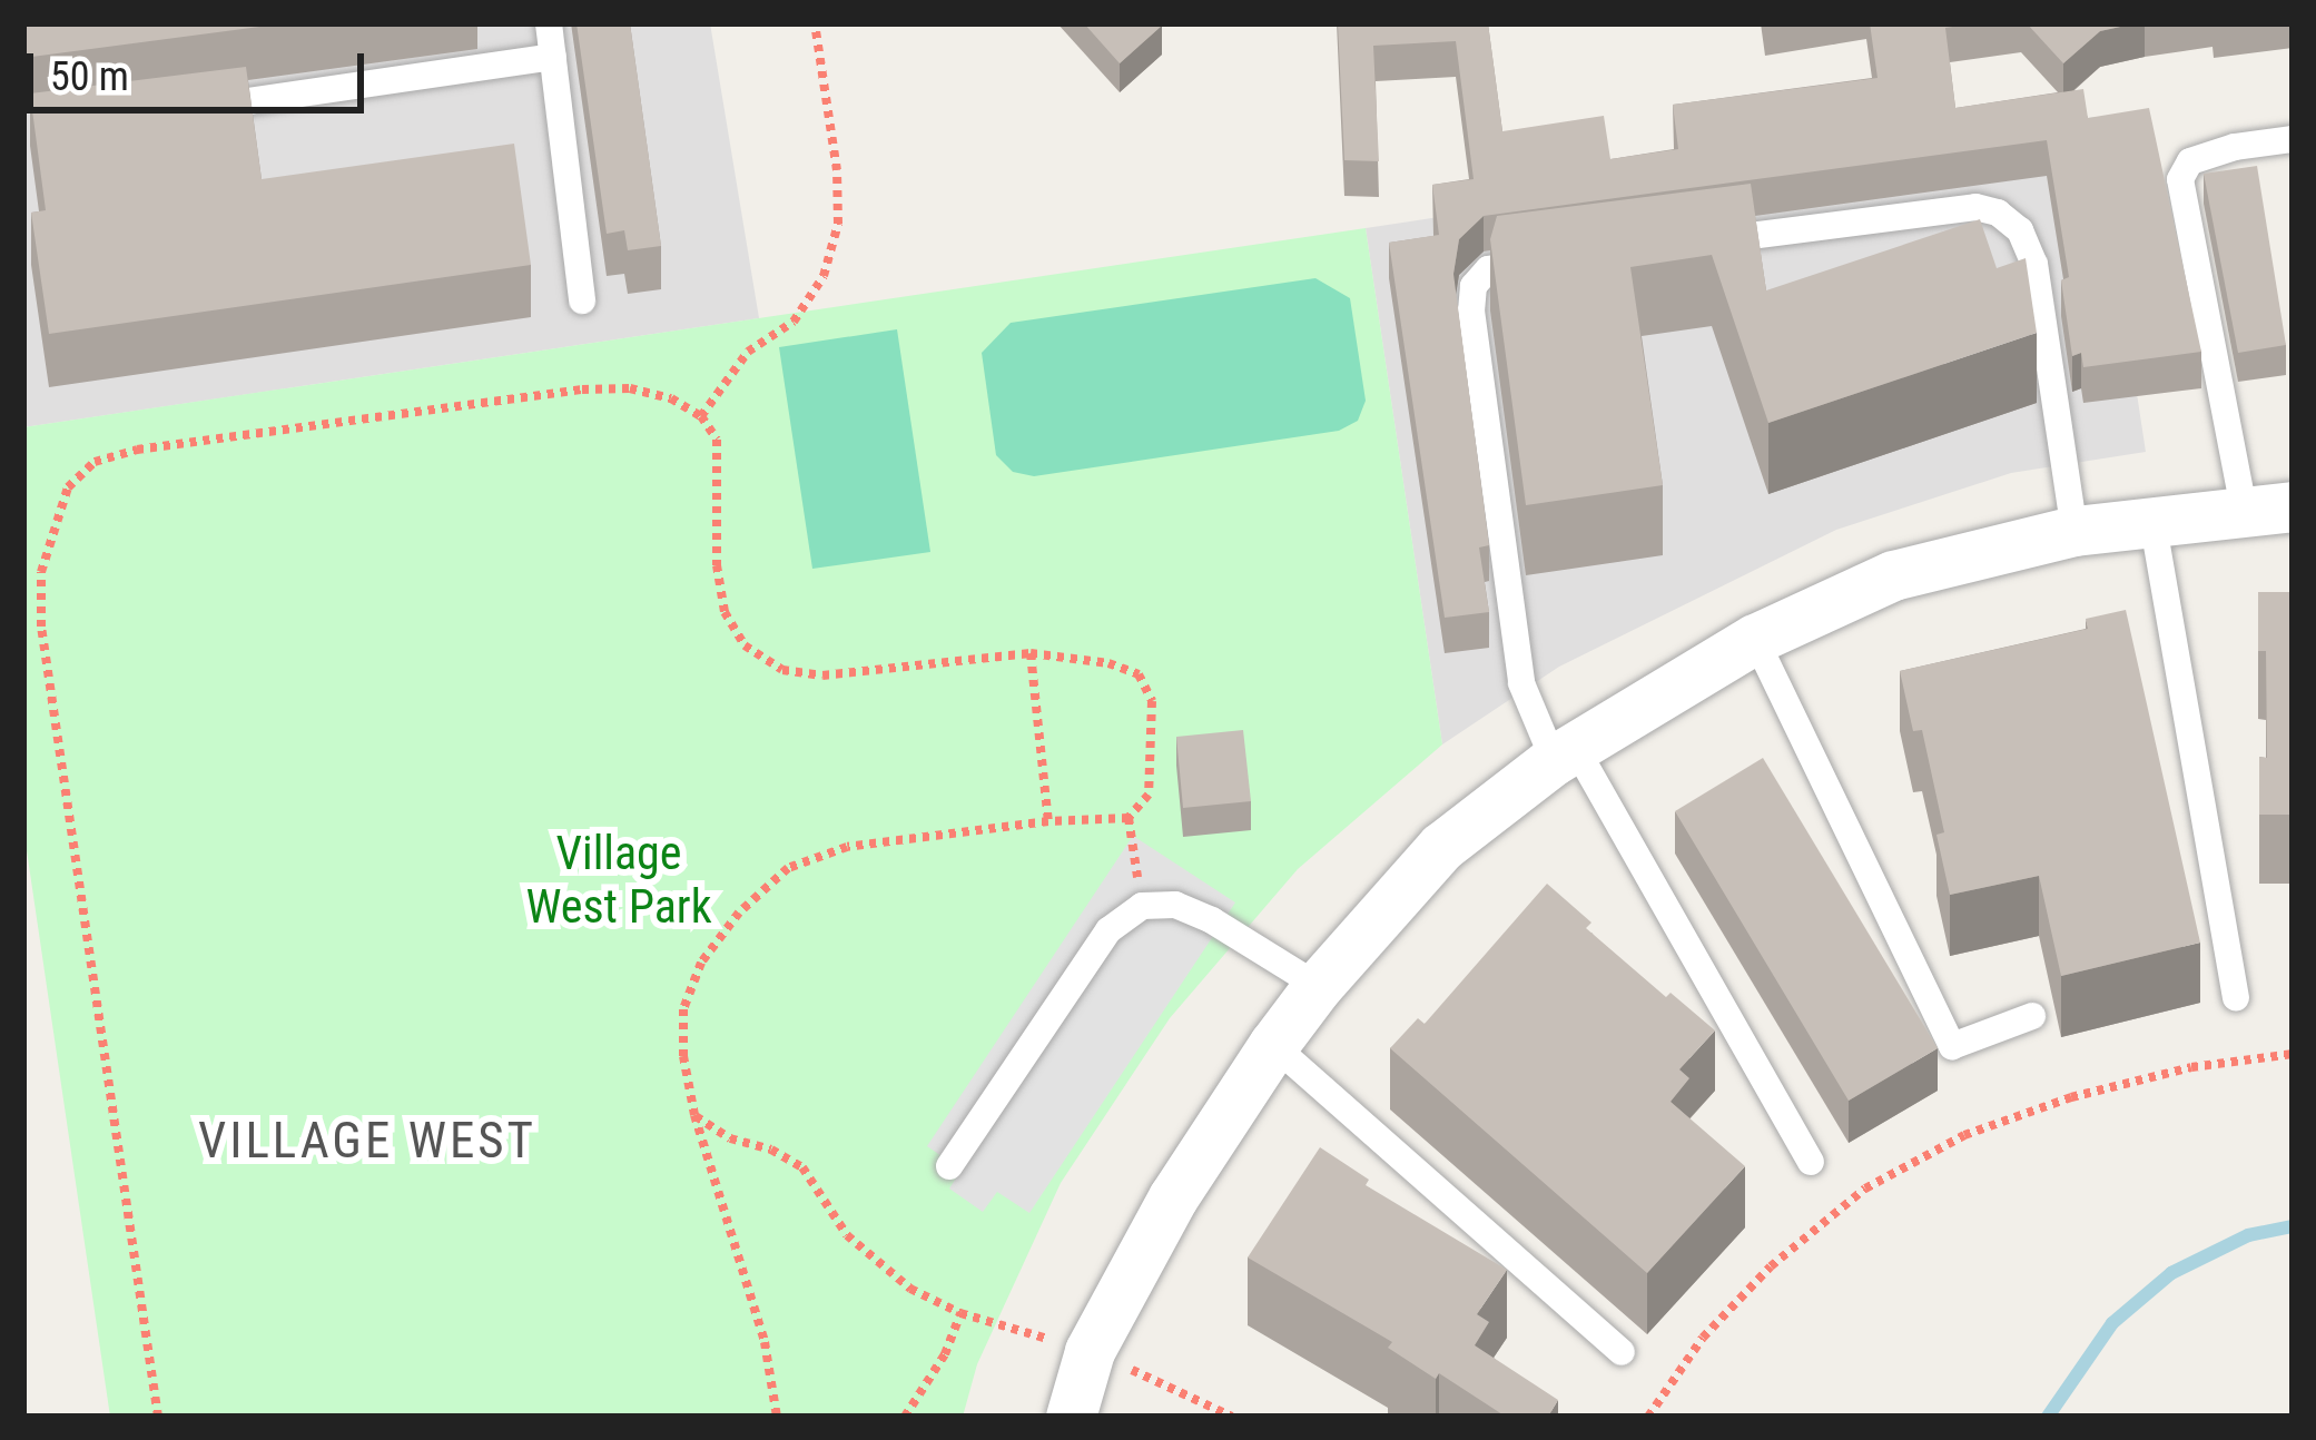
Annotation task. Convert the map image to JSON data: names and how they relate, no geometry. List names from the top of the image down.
{
  "districts": ["VILLAGE WEST"],
  "parks": ["Village West Park"],
  "scale_bar": "50 m"
}
